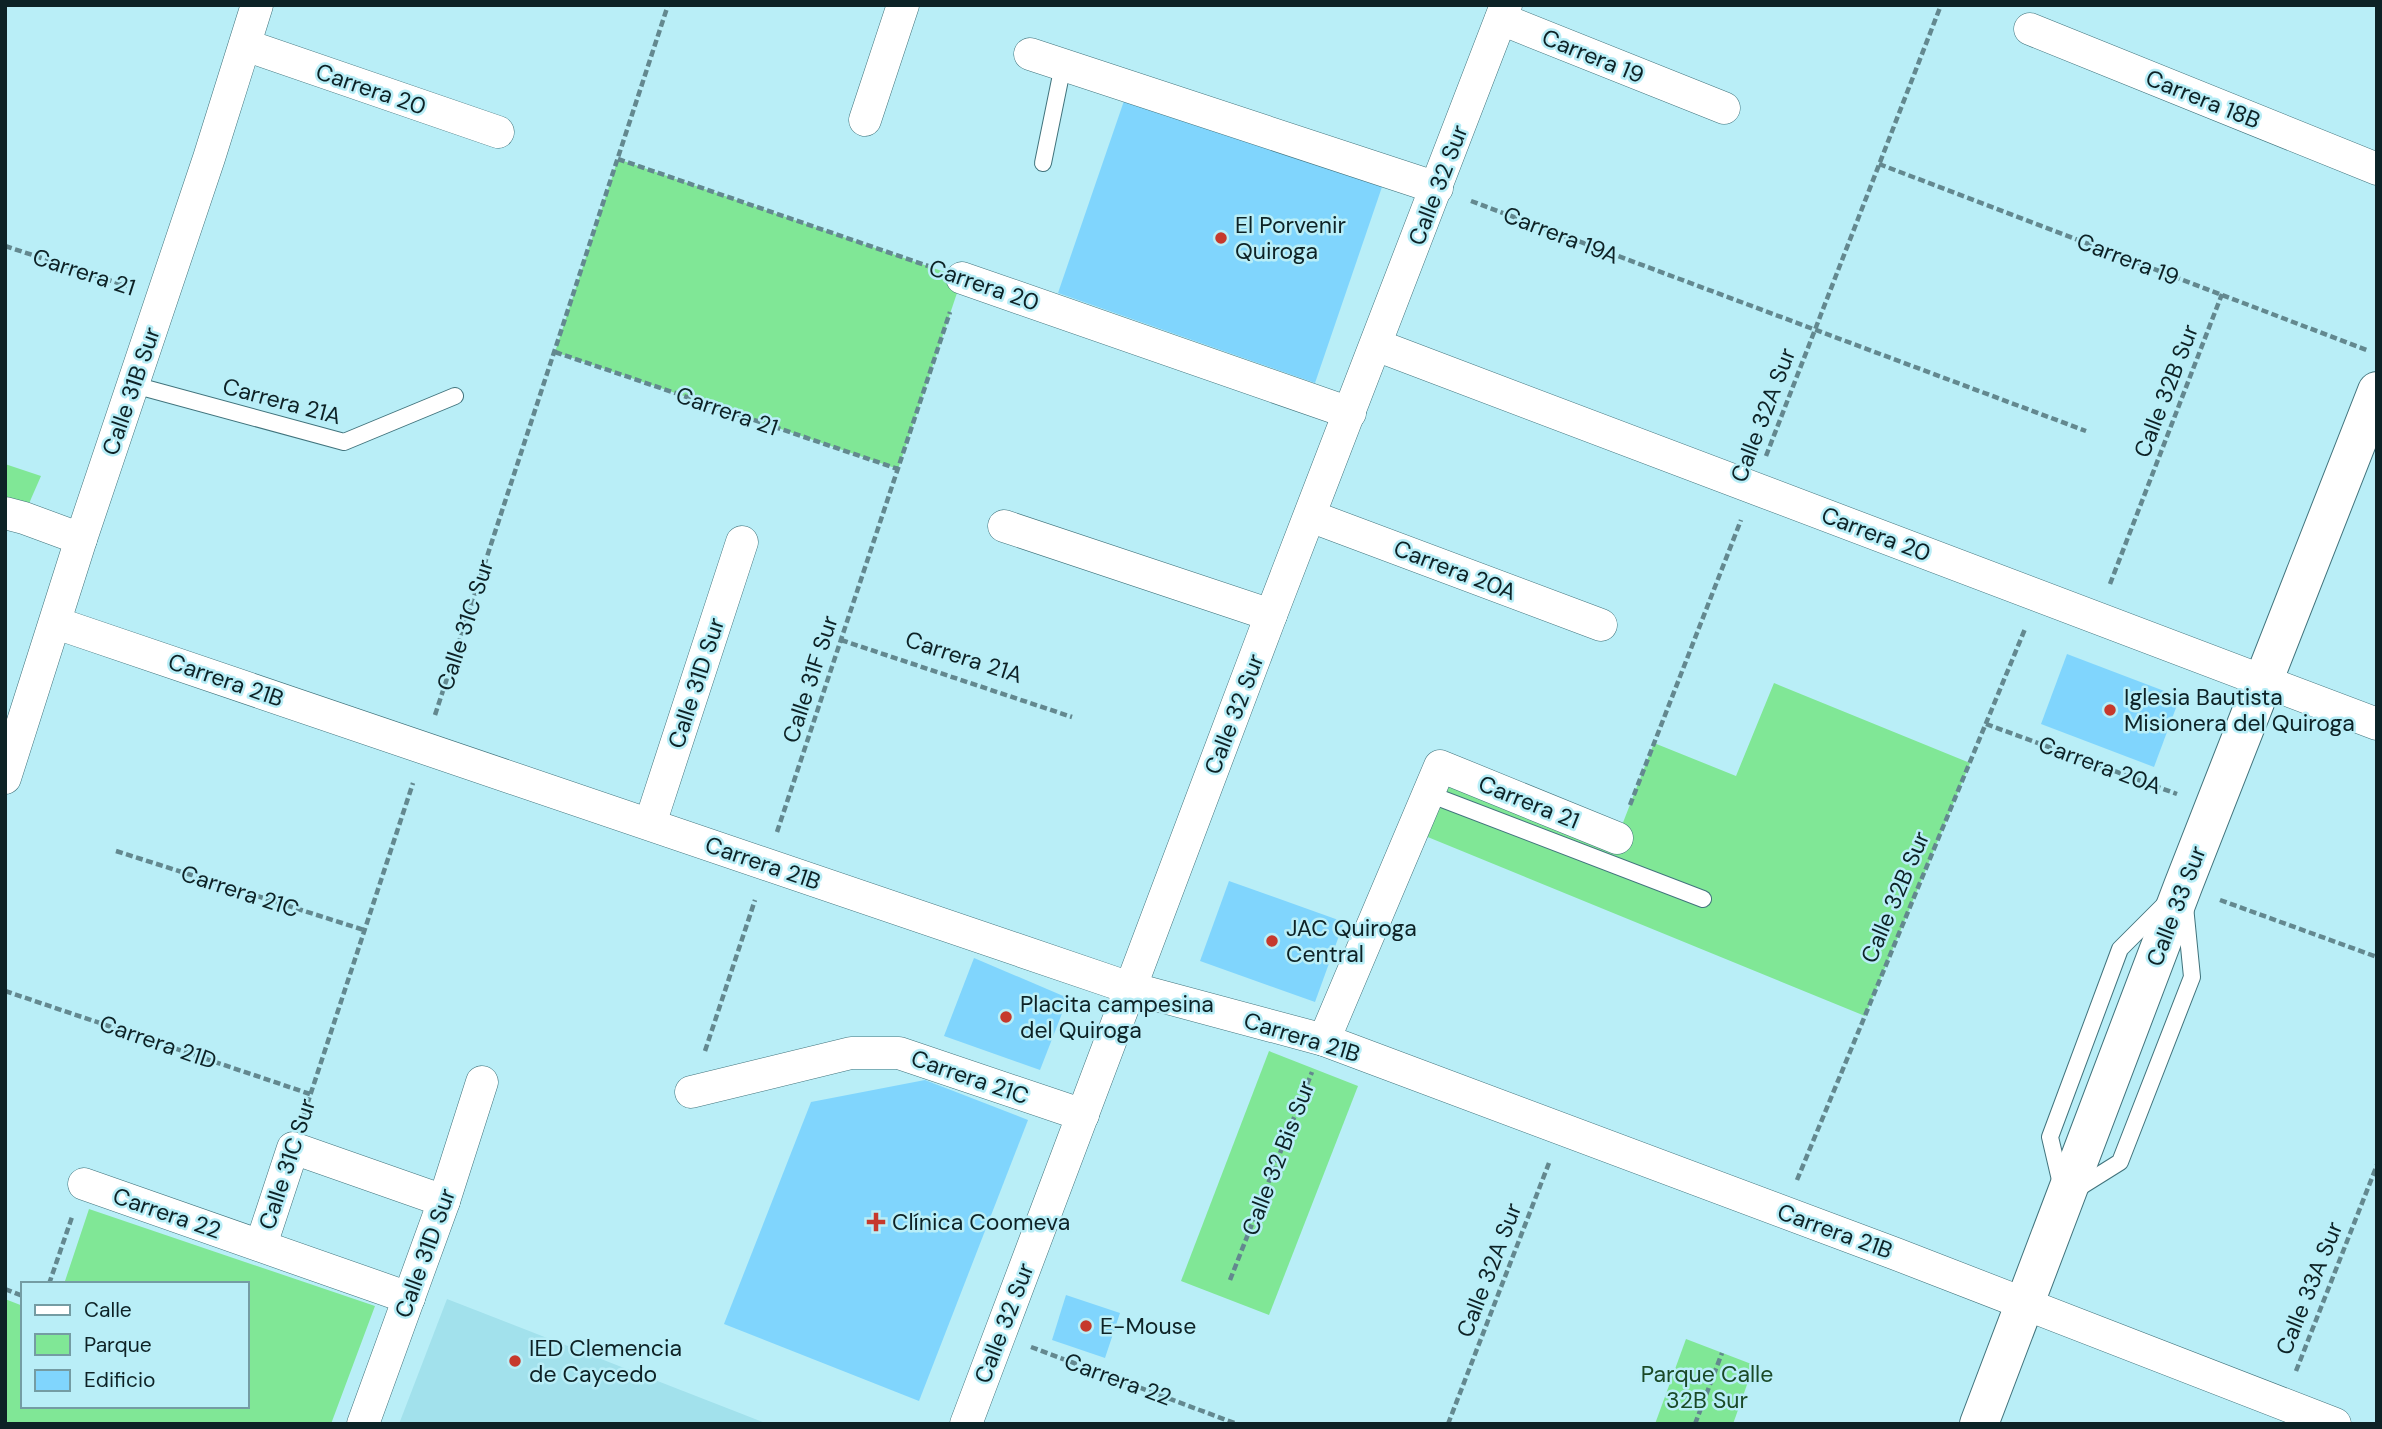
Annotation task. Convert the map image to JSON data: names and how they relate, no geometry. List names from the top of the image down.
{
  "streets": {
    "street": [
      "Carrera 19",
      "Carrera 20",
      "Carrera 18B",
      "Calle 32 Sur",
      "Carrera 21",
      "Calle 31B Sur",
      "Carrera 20A",
      "Calle 31C Sur",
      "Carrera 21B",
      "Calle 31D Sur",
      "Carrera 21C",
      "Calle 33 Sur",
      "Carrera 22"
    ],
    "lane": ["Carrera 21A"],
    "path": [
      "Carrera 19A",
      "Calle 32B Sur",
      "Calle 32A Sur",
      "Calle 31F Sur",
      "Carrera 21D",
      "Calle 32 Bis Sur",
      "Calle 33A Sur"
    ]
  },
  "crossings": [
    ["Carrera 19", "Calle 32 Sur"],
    ["Carrera 19", "Calle 32B Sur"],
    ["Carrera 19", "Calle 32A Sur"],
    ["Carrera 20", "Calle 32 Sur"],
    ["Carrera 20", "Calle 31B Sur"],
    ["Carrera 20", "Calle 32B Sur"],
    ["Carrera 20", "Calle 32A Sur"],
    ["Carrera 20", "Calle 31C Sur"],
    ["Carrera 20", "Calle 31F Sur"],
    ["Carrera 20", "Calle 33 Sur"],
    ["Calle 32 Sur", "Carrera 19A"],
    ["Calle 32 Sur", "Carrera 20A"],
    ["Calle 32 Sur", "Carrera 21B"],
    ["Calle 32 Sur", "Carrera 21C"],
    ["Calle 32 Sur", "Carrera 22"],
    ["Carrera 19A", "Calle 32A Sur"],
    ["Carrera 21", "Calle 31B Sur"],
    ["Carrera 21", "Calle 32A Sur"],
    ["Carrera 21", "Calle 31C Sur"],
    ["Carrera 21", "Calle 31F Sur"],
    ["Calle 31B Sur", "Carrera 21A"],
    ["Calle 31B Sur", "Carrera 21B"],
    ["Calle 32B Sur", "Carrera 20A"],
    ["Calle 32B Sur", "Carrera 21B"],
    ["Carrera 21A", "Calle 31F Sur"],
    ["Calle 32A Sur", "Carrera 21B"],
    ["Carrera 20A", "Calle 33 Sur"],
    ["Calle 31C Sur", "Carrera 21B"],
    ["Calle 31C Sur", "Carrera 21C"],
    ["Calle 31C Sur", "Carrera 21D"],
    ["Calle 31C Sur", "Carrera 22"],
    ["Calle 31F Sur", "Carrera 21B"],
    ["Calle 31F Sur", "Carrera 21C"],
    ["Carrera 21B", "Calle 31D Sur"],
    ["Carrera 21B", "Calle 33 Sur"],
    ["Carrera 21B", "Calle 32 Bis Sur"],
    ["Carrera 21B", "Calle 33A Sur"],
    ["Calle 31D Sur", "Carrera 22"]
  ],
  "parks": ["Parque Calle 32B Sur"],
  "places": {
    "other": [
      "El Porvenir Quiroga",
      "Iglesia Bautista Misionera del Quiroga",
      "JAC Quiroga Central",
      "Placita campesina del Quiroga",
      "E-Mouse",
      "IED Clemencia de Caycedo"
    ],
    "health": ["Clínica Coomeva"]
  },
  "legend": ["Calle", "Parque", "Edificio"]
}
